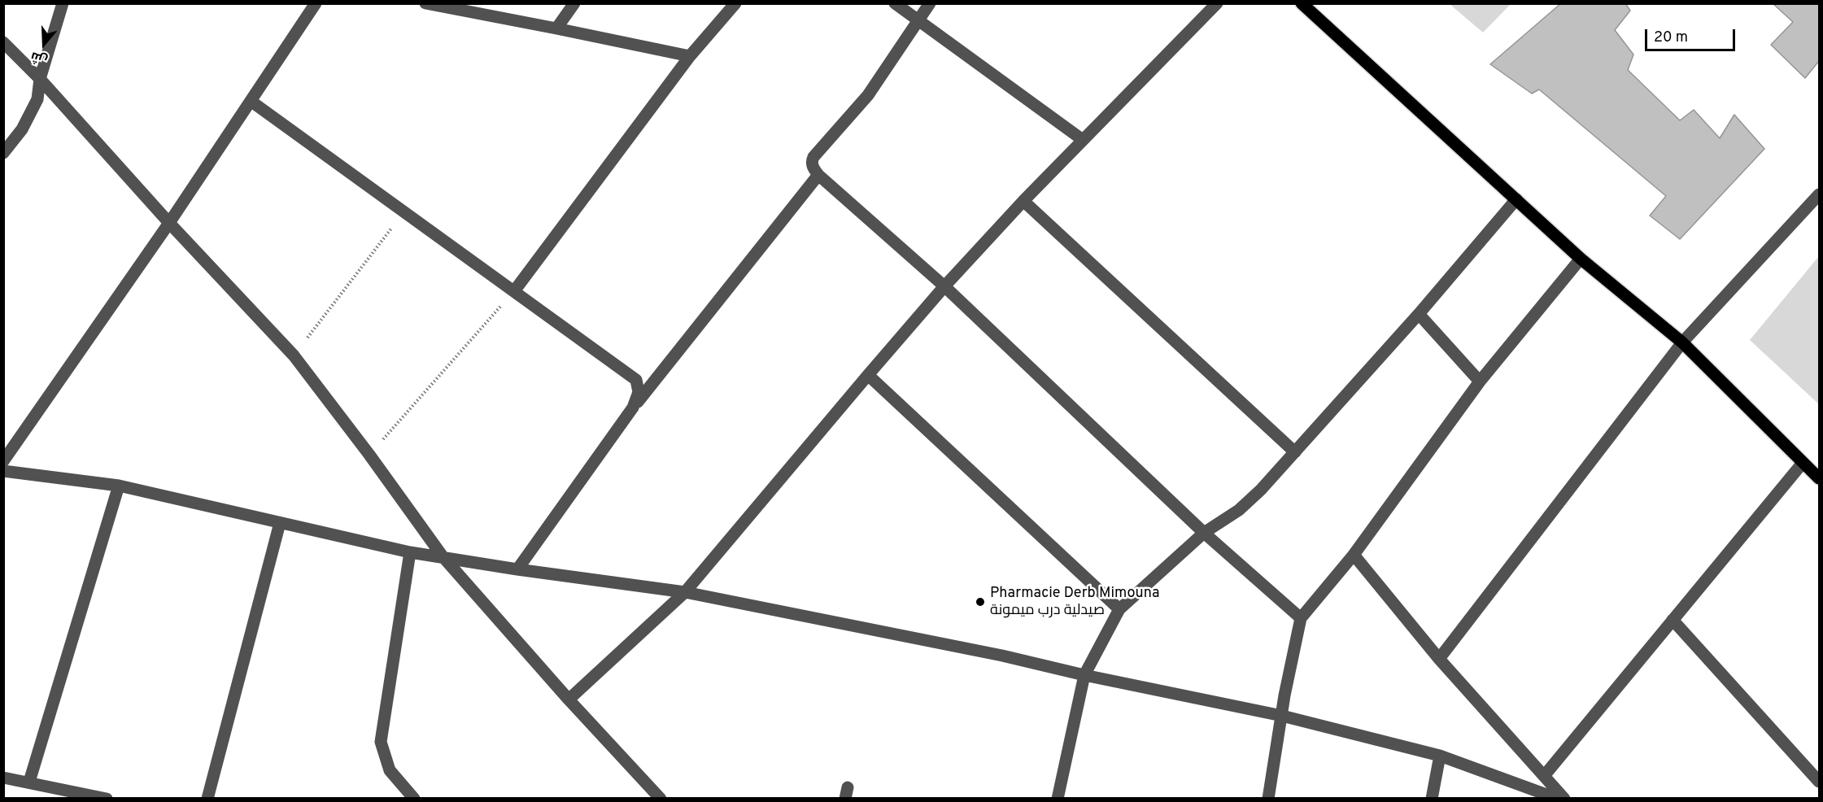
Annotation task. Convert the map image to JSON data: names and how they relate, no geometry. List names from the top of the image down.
{
  "places": ["Pharmacie Derb Mimouna صيدلية درب ميمونة"],
  "scale_bar": "20 m",
  "north": "bottom"
}
